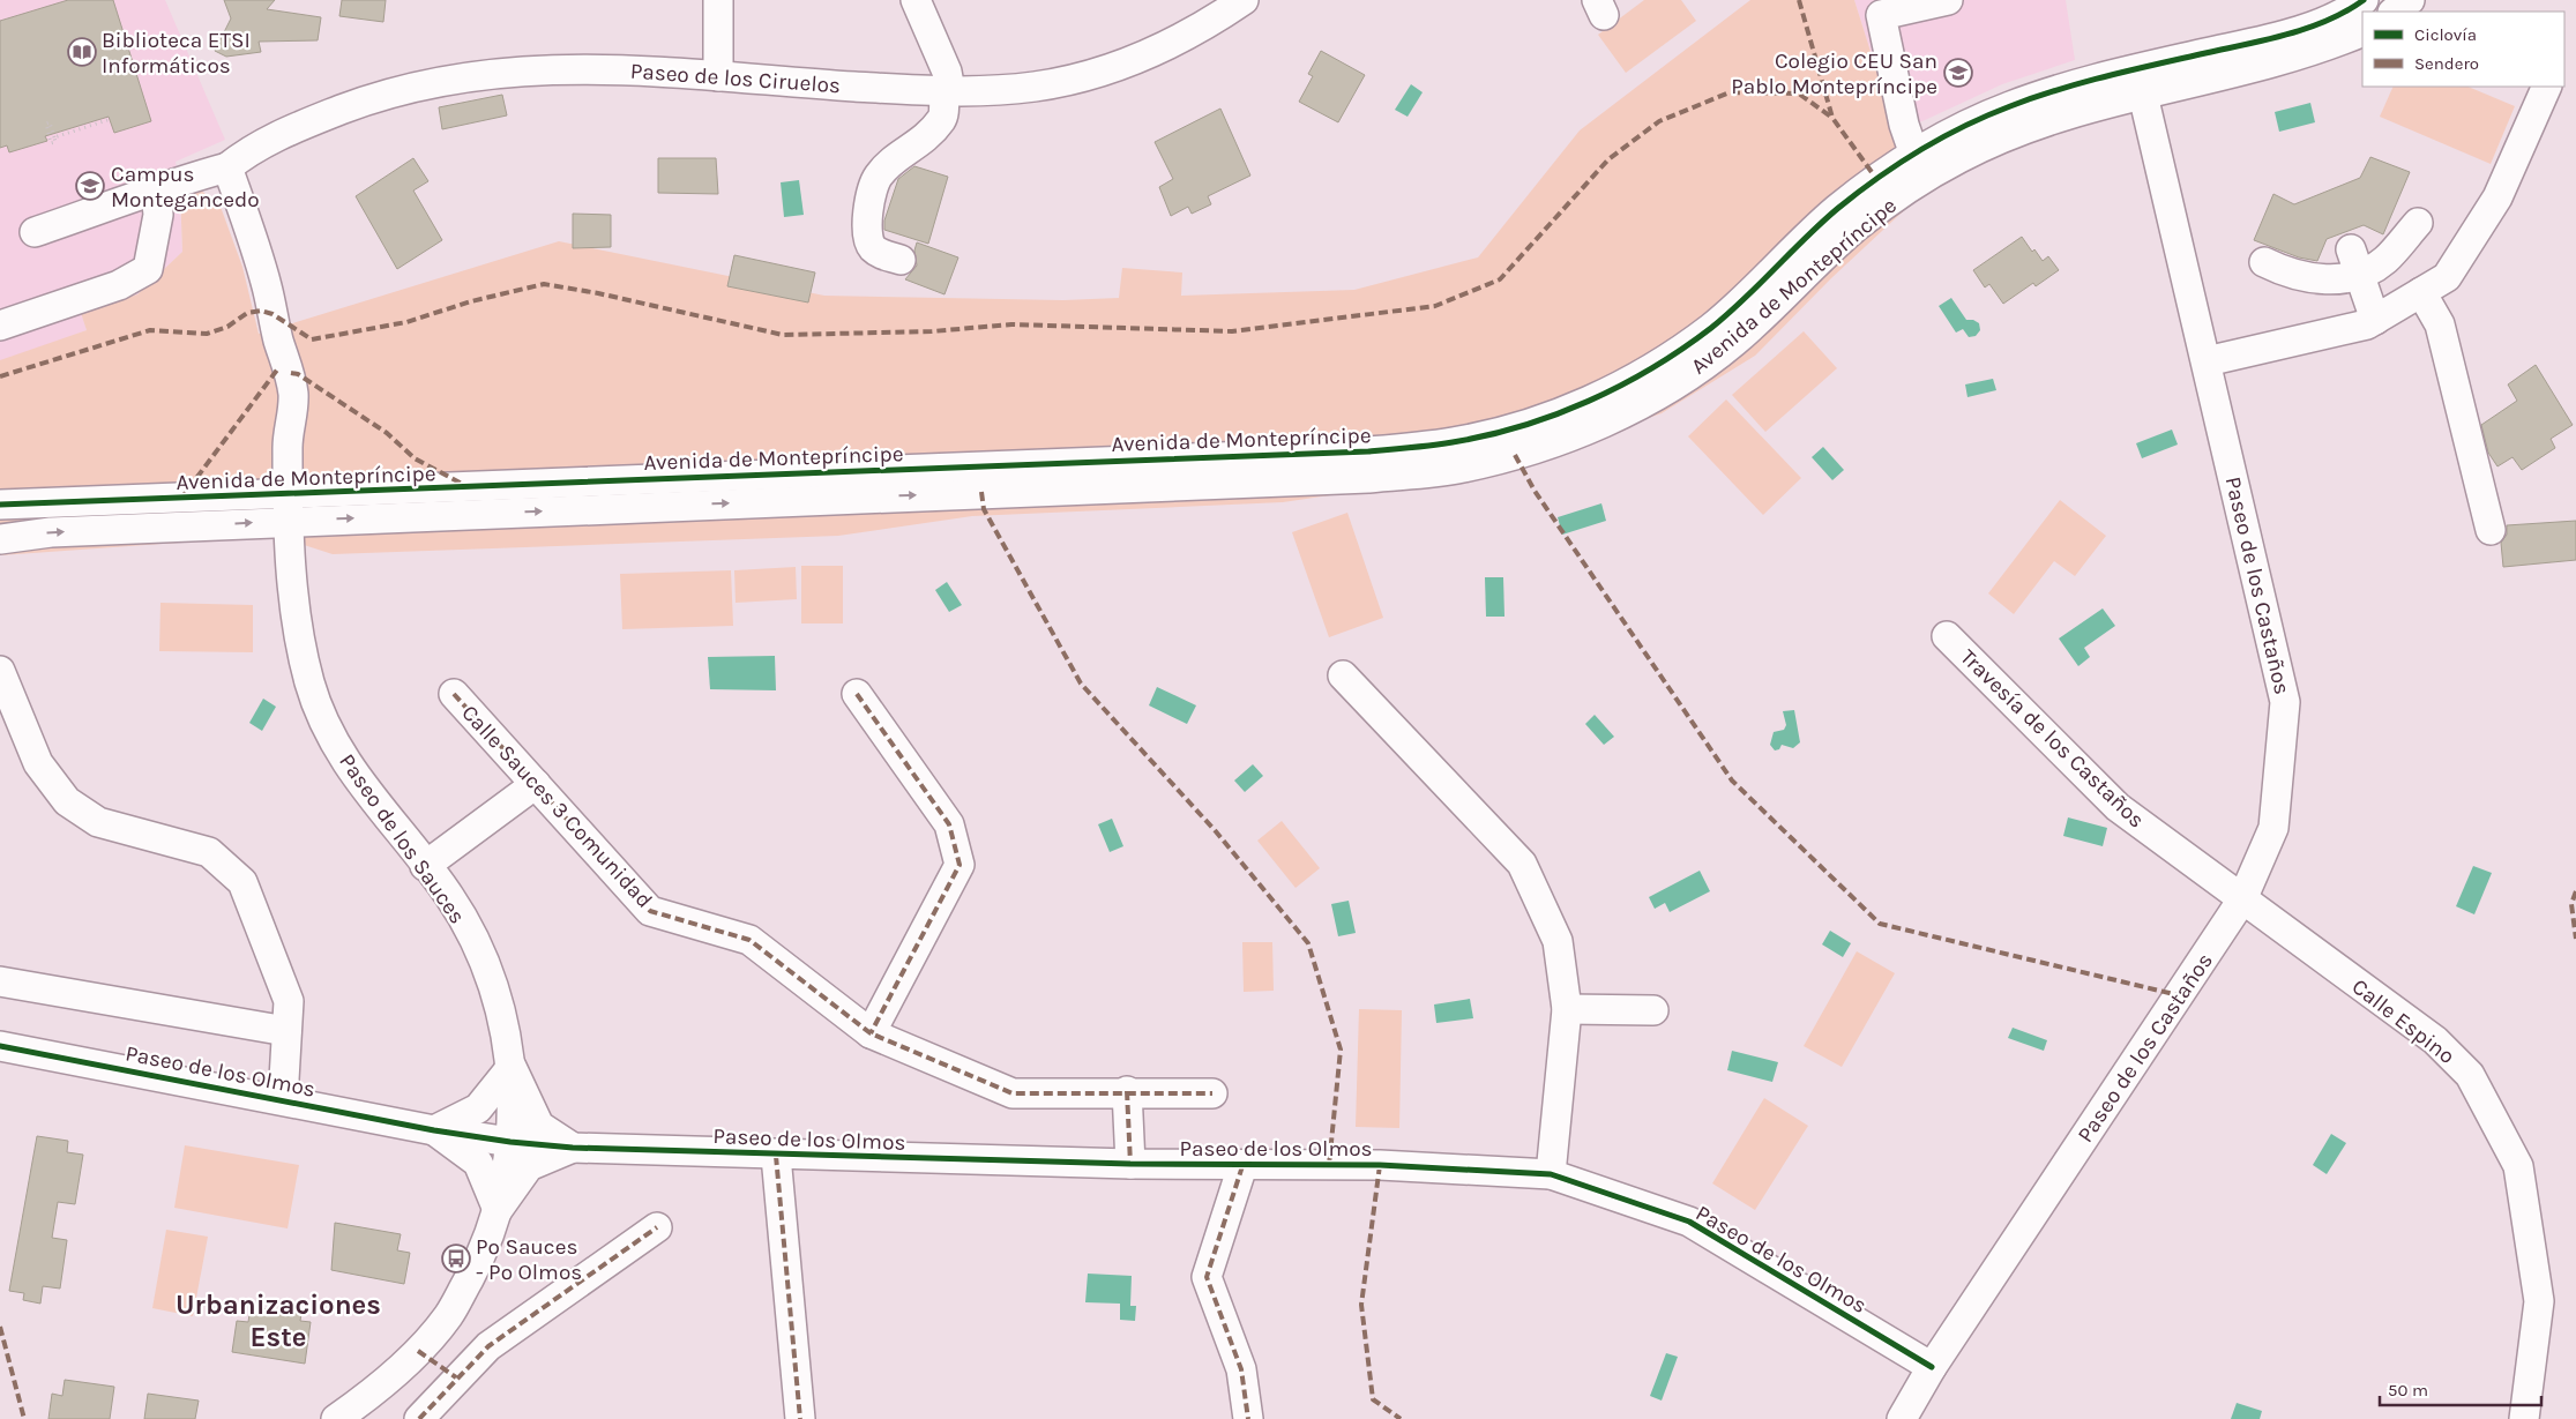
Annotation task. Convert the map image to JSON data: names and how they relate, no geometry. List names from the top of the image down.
{
  "streets": {
    "street": [
      "Paseo de los Ciruelos",
      "Avenida de Montepríncipe",
      "Paseo de los Castaños",
      "Travesía de los Castaños",
      "Calle Sauces 3 Comunidad",
      "Paseo de los Sauces",
      "Calle Espino",
      "Paseo de los Olmos"
    ]
  },
  "crossings": [
    ["Paseo de los Ciruelos", "Paseo de los Sauces"],
    ["Avenida de Montepríncipe", "Paseo de los Castaños"],
    ["Avenida de Montepríncipe", "Paseo de los Sauces"],
    ["Paseo de los Castaños", "Travesía de los Castaños"],
    ["Paseo de los Castaños", "Calle Espino"],
    ["Paseo de los Castaños", "Paseo de los Olmos"],
    ["Travesía de los Castaños", "Calle Espino"],
    ["Paseo de los Sauces", "Paseo de los Olmos"]
  ],
  "districts": ["Urbanizaciones Este"],
  "places": {
    "library": ["Biblioteca ETSI Informáticos"],
    "school or university": ["Colegio CEU San Pablo Montepríncipe", "Campus Montegancedo"],
    "bus stop": ["Pº Sauces - Pº Olmos"]
  },
  "legend": ["Ciclovía", "Sendero"],
  "scale_bar": "50 m"
}
